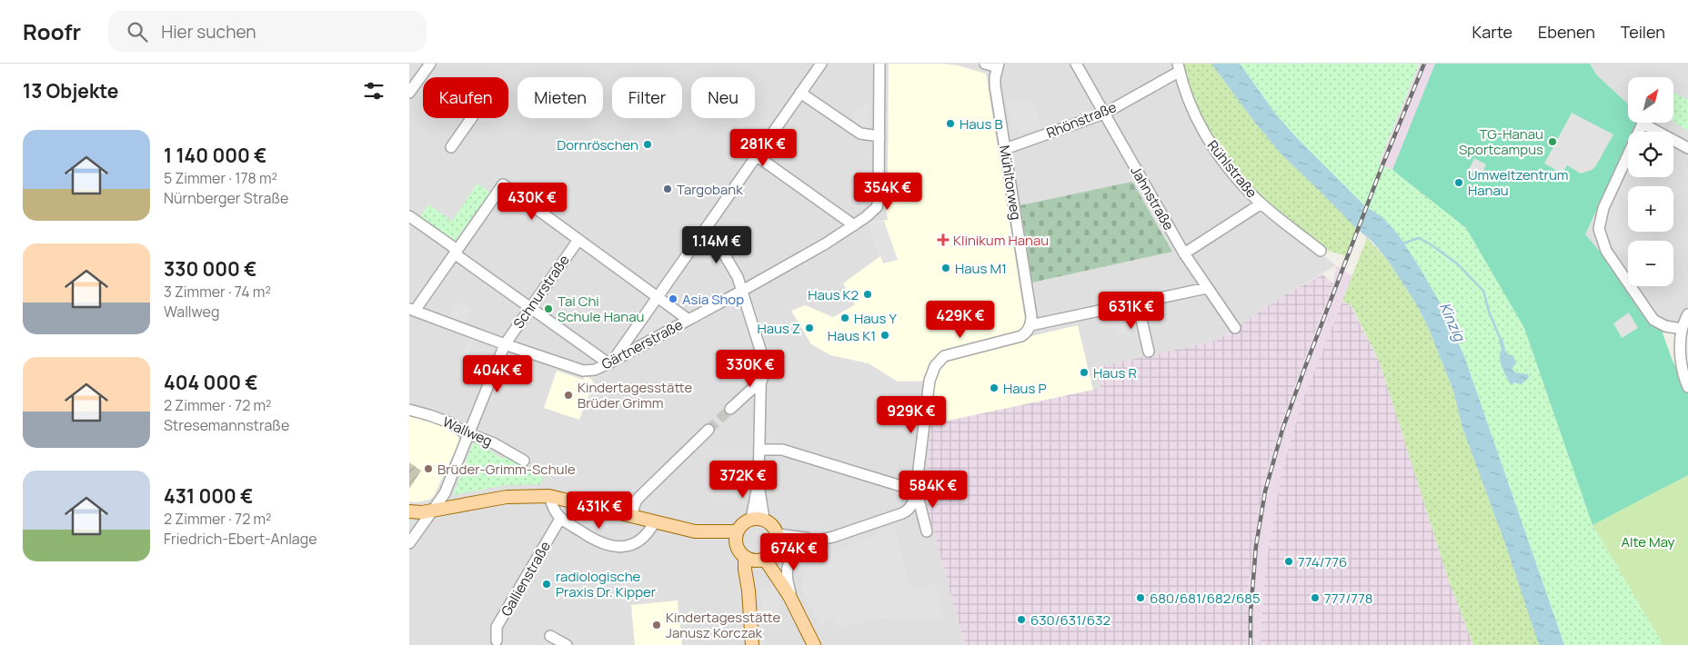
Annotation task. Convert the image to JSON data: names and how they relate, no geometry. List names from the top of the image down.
{
  "streets": {
    "street": [
      "Rhönstraße",
      "Rühlstraße",
      "Mühltorweg",
      "Jahnstraße",
      "Schnurstraße",
      "Gärtnerstraße",
      "Wallweg",
      "Gallienstraße"
    ]
  },
  "crossings": [
    ["Rhönstraße", "Rühlstraße"],
    ["Rhönstraße", "Mühltorweg"],
    ["Rhönstraße", "Jahnstraße"],
    ["Schnurstraße", "Gärtnerstraße"],
    ["Schnurstraße", "Wallweg"]
  ],
  "water": ["Kinzig"],
  "parks": ["Alte May"],
  "places": {
    "other": [
      "Haus B",
      "TG-Hanau Sportcampus",
      "Dornröschen",
      "Umweltzentrum Hanau",
      "Targobank",
      "Haus M1",
      "Haus K2",
      "Asia Shop",
      "Tai Chi Schule Hanau",
      "Haus Y",
      "Haus Z",
      "Haus K1",
      "Haus R",
      "Haus P",
      "Kindertagesstätte Brüder Grimm",
      "Brüder-Grimm-Schule",
      "774/776",
      "radiologische Praxis Dr. Kipper",
      "680/681/682/685",
      "777/778",
      "630/631/632",
      "Kindertagesstätte Janusz Korczak"
    ],
    "health": ["Klinikum Hanau"]
  },
  "north": "top right",
  "page": {
    "header": "Roofr",
    "search": "Hier suchen",
    "nav": ["Karte", "Ebenen", "Teilen"],
    "heading": "13 Objekte",
    "map_buttons": ["+", "−"],
    "chip": [
      "Kaufen",
      "Mieten",
      "Filter",
      "Neu"
    ],
    "list": [
      {
        "name": "1 140 000 €",
        "note": "5 Zimmer · 178 m² · Nürnberger Straße"
      },
      {
        "name": "330 000 €",
        "note": "3 Zimmer · 74 m² · Wallweg"
      },
      {
        "name": "404 000 €",
        "note": "2 Zimmer · 72 m² · Stresemannstraße"
      },
      {
        "name": "431 000 €",
        "note": "2 Zimmer · 72 m² · Friedrich-Ebert-Anlage"
      }
    ],
    "price": [
      "281K €",
      "354K €",
      "430K €",
      "1.14M €",
      "631K €",
      "429K €",
      "330K €",
      "404K €",
      "929K €",
      "372K €",
      "584K €",
      "431K €",
      "674K €"
    ]
  }
}
